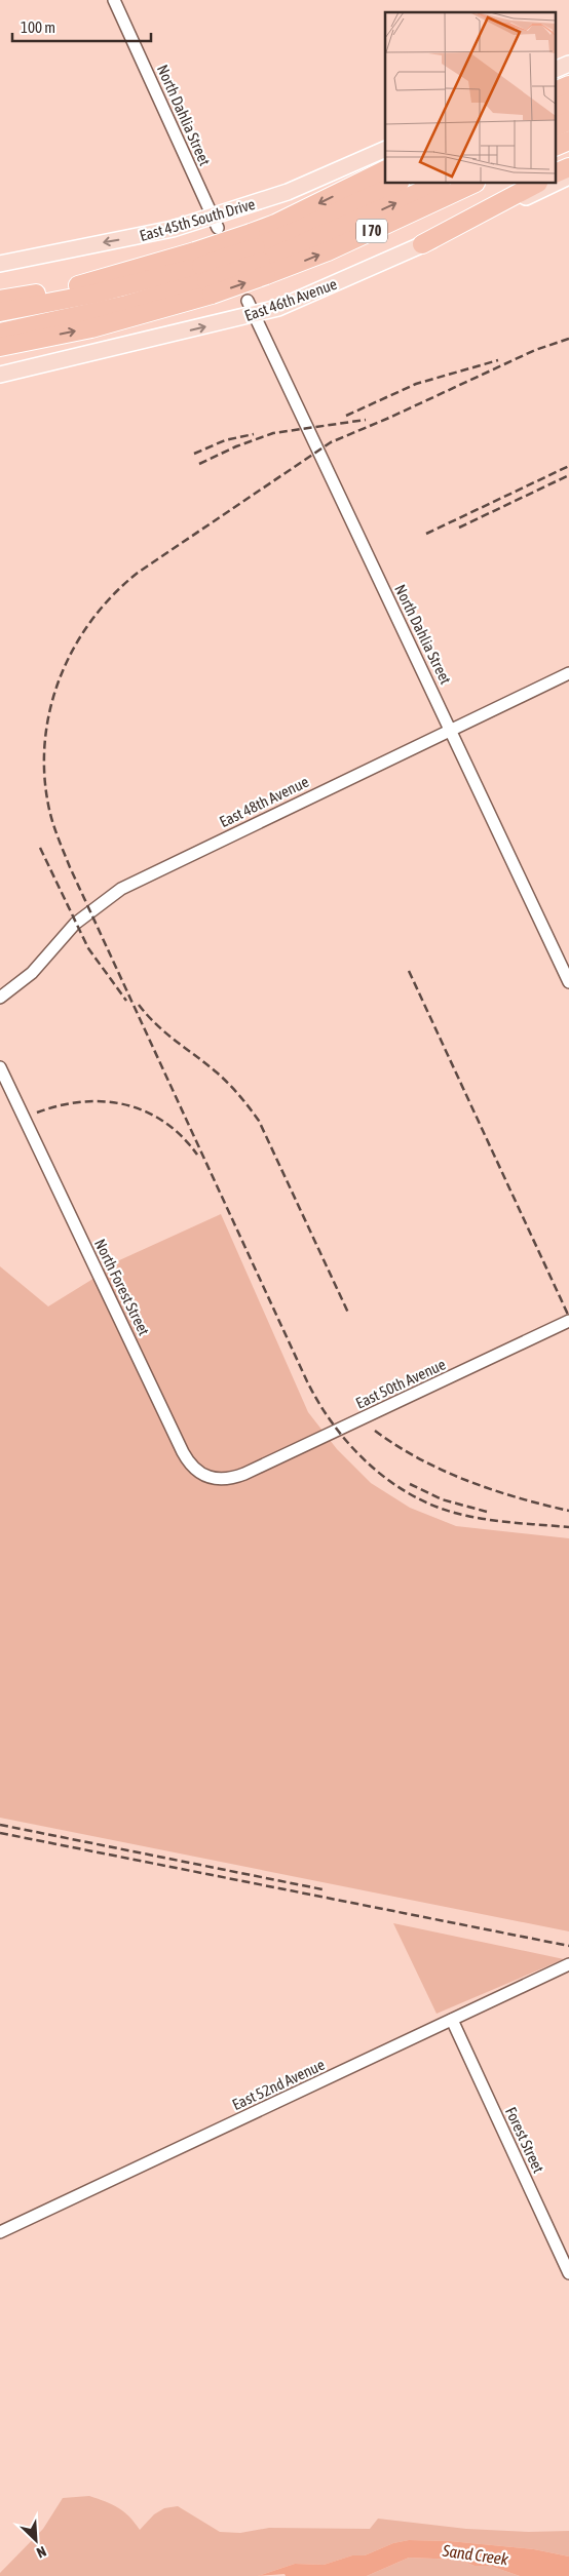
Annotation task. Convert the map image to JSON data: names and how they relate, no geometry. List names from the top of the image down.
{
  "streets": {
    "highway": ["I 70"],
    "main road": ["East 45th South Drive", "East 46th Avenue"],
    "street": [
      "North Dahlia Street",
      "East 48th Avenue",
      "North Forest Street",
      "East 50th Avenue",
      "East 52nd Avenue",
      "Forest Street"
    ]
  },
  "crossings": [
    ["North Dahlia Street", "East 45th South Drive"],
    ["North Dahlia Street", "East 46th Avenue"],
    ["North Dahlia Street", "East 48th Avenue"],
    ["North Forest Street", "East 50th Avenue"],
    ["East 52nd Avenue", "Forest Street"]
  ],
  "one_way": ["East 45th South Drive", "East 46th Avenue"],
  "water": ["Sand Creek"],
  "scale_bar": "100 m",
  "north": "bottom right"
}
